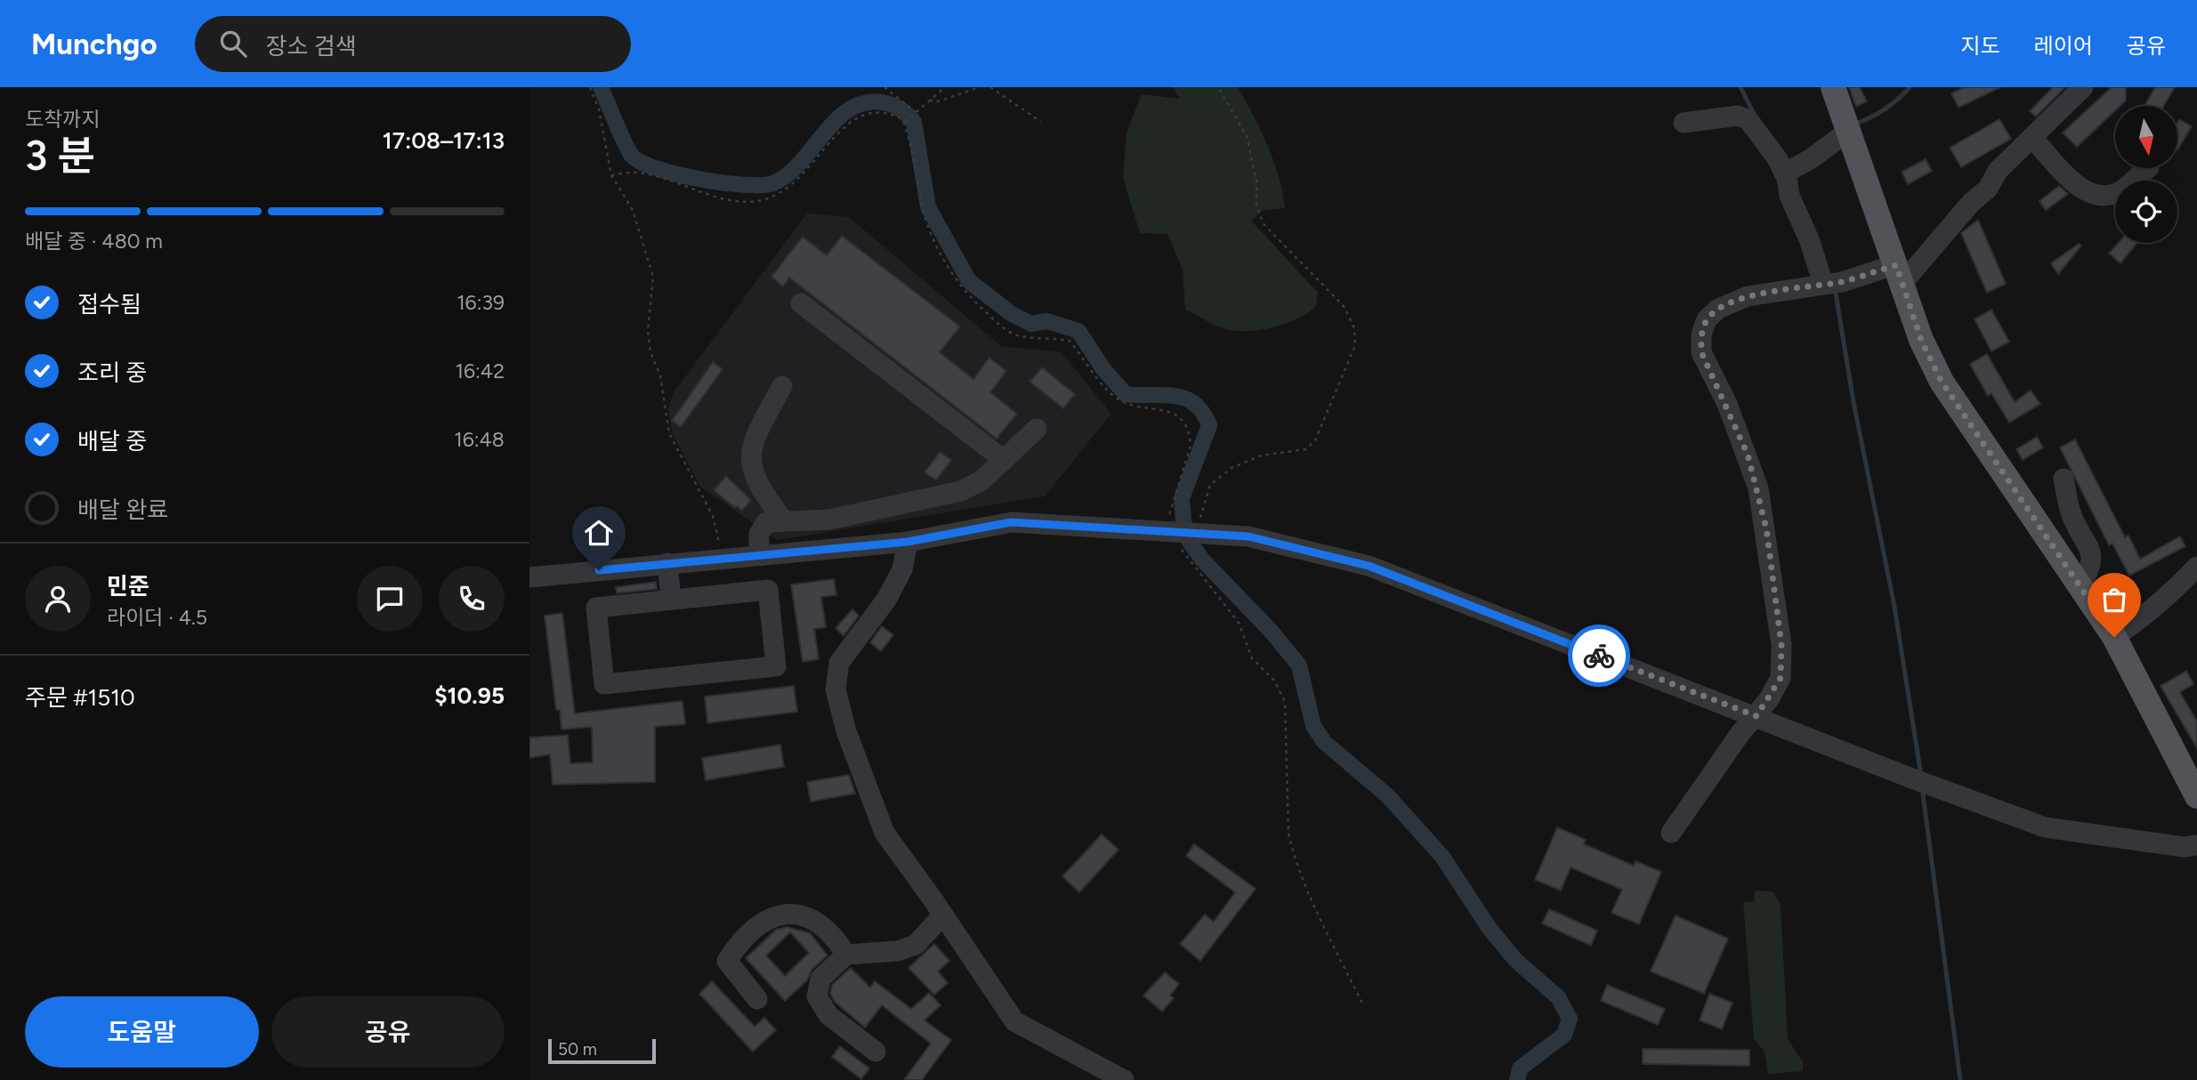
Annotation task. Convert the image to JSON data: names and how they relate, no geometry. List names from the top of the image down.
{
  "scale_bar": "50 m",
  "north": "bottom",
  "page": {
    "header": "Munchgo",
    "search": "장소 검색",
    "nav": ["지도", "레이어", "공유"],
    "heading": ["3 분", "도착까지", "17:08–17:13"],
    "panel": [
      "민준",
      "라이더 · 4.5",
      "주문 #1510",
      "$10.95"
    ],
    "bar": "배달 중 · 480 m",
    "list": [
      ["접수됨", "16:39"],
      ["조리 중", "16:42"],
      ["배달 중", "16:48"],
      "배달 완료"
    ],
    "buttons": ["도움말", "공유"],
    "scale": "50 m"
  }
}
